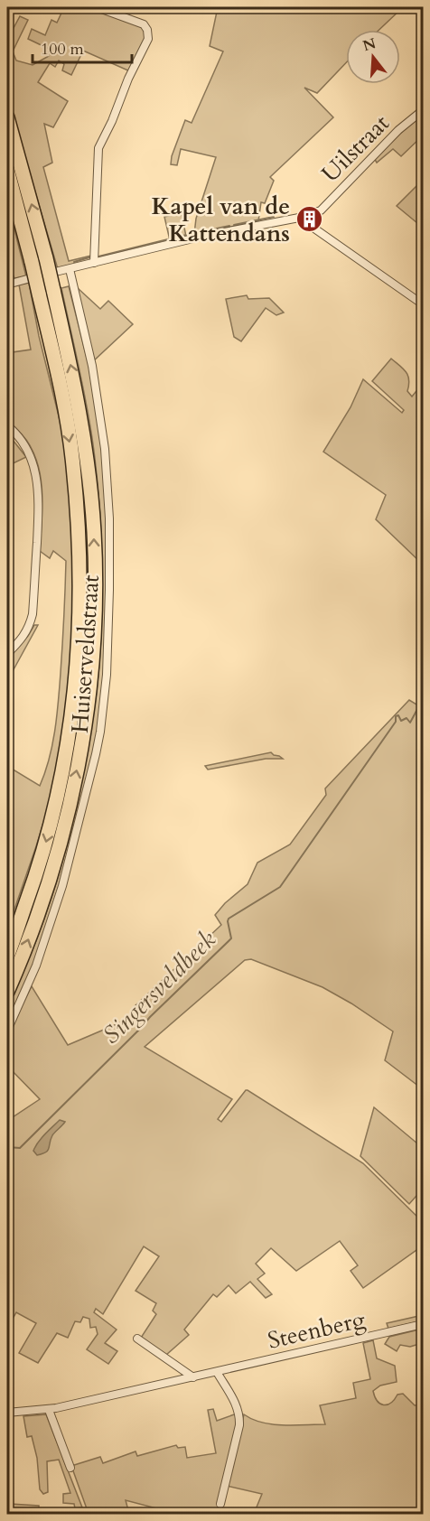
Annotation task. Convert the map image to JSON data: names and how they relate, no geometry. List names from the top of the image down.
{
  "streets": {
    "street": ["Uilstraat", "Huiserveldstraat", "Steenberg"]
  },
  "crossings": [
    ["Uilstraat", "Huiserveldstraat"]
  ],
  "water": ["Singersveldbeek"],
  "places": {
    "building": ["Kapel van de Kattendans"]
  },
  "scale_bar": "100 m",
  "north": "top"
}
